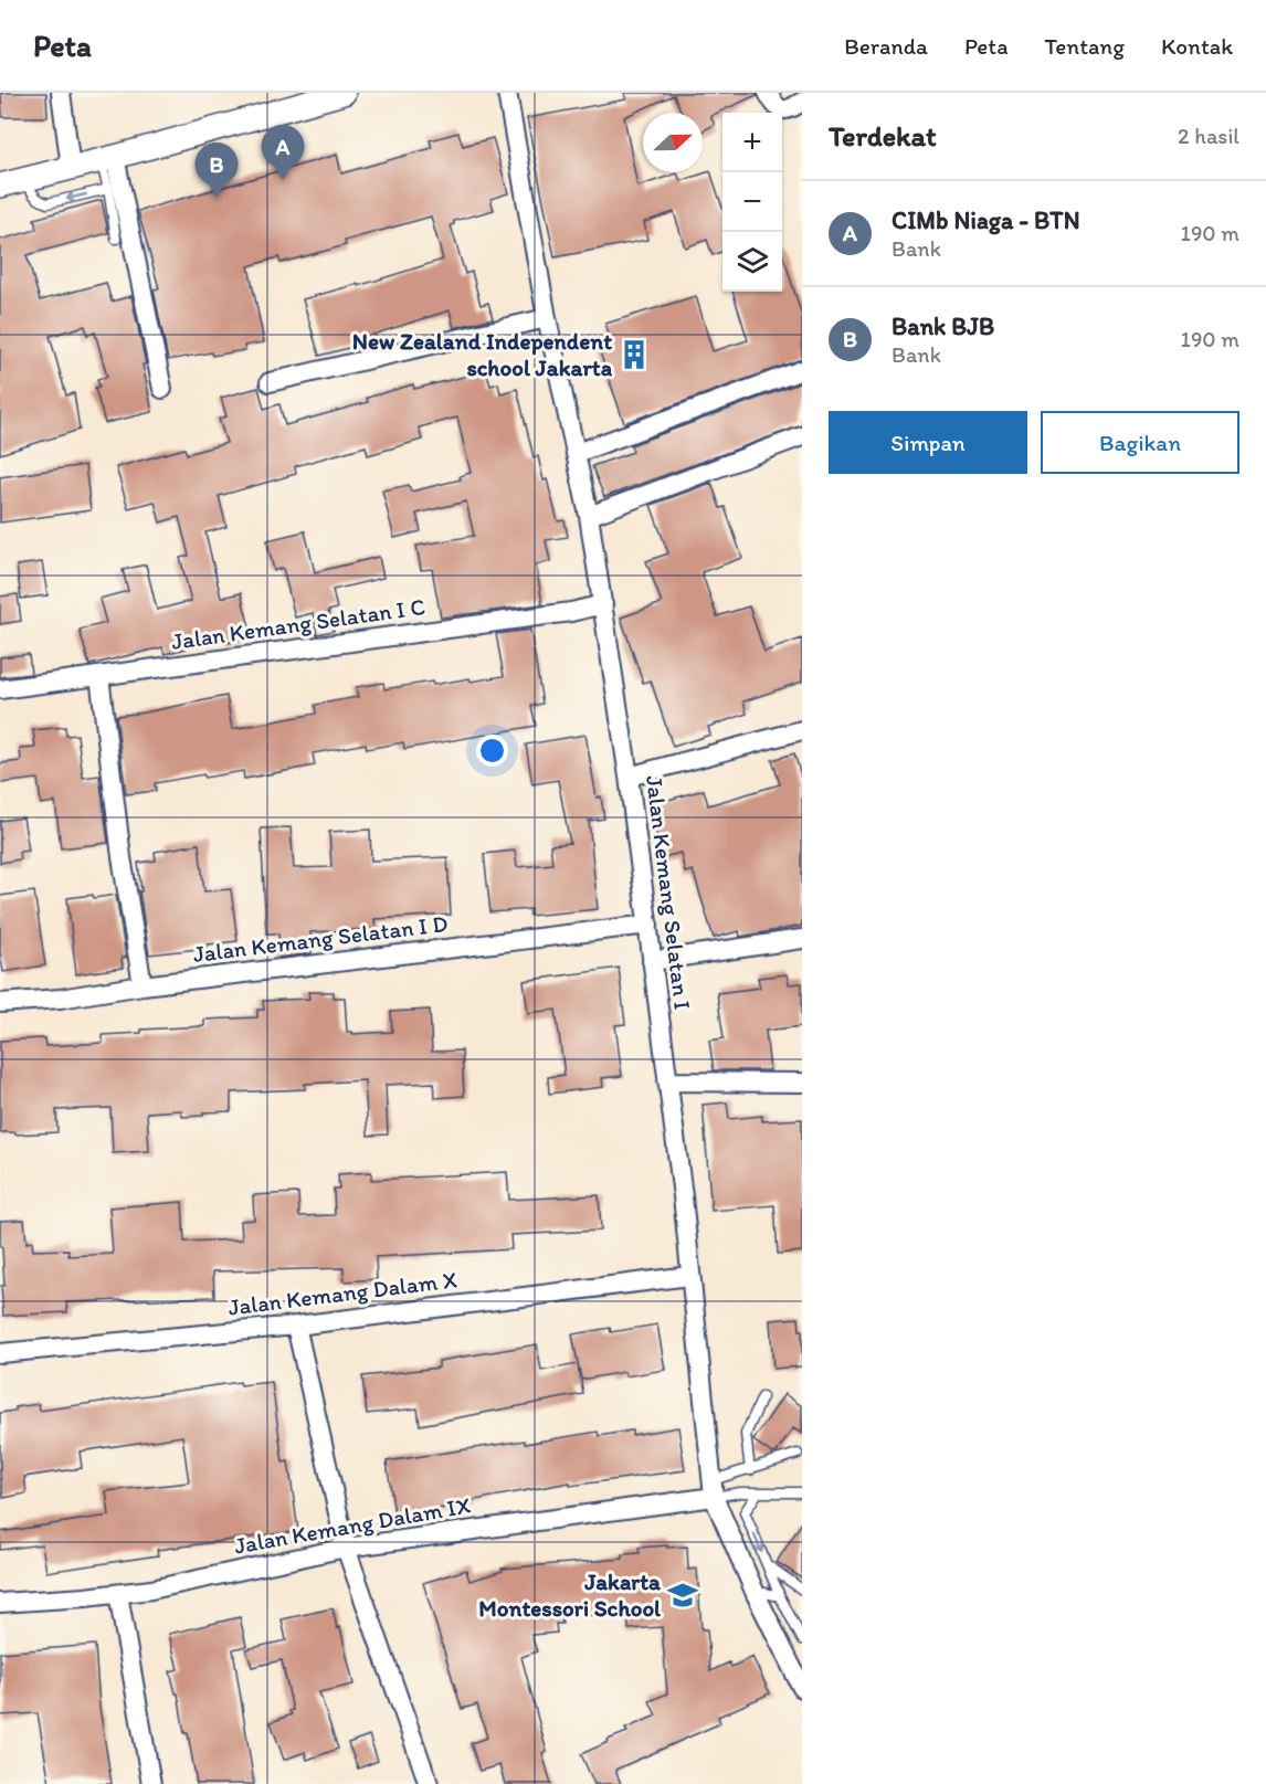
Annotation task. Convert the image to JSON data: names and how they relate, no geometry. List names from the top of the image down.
{
  "streets": {
    "street": [
      "Jalan Kemang Selatan I C",
      "Jalan Kemang Selatan I",
      "Jalan Kemang Selatan I D",
      "Jalan Kemang Dalam X",
      "Jalan Kemang Dalam IX"
    ]
  },
  "crossings": [
    ["Jalan Kemang Selatan I C", "Jalan Kemang Selatan I"],
    ["Jalan Kemang Selatan I", "Jalan Kemang Selatan I D"],
    ["Jalan Kemang Selatan I", "Jalan Kemang Dalam X"],
    ["Jalan Kemang Selatan I", "Jalan Kemang Dalam IX"]
  ],
  "places": {
    "building": ["New Zealand Independent school Jakarta"],
    "school or university": ["Jakarta Montessori School"]
  },
  "north": "right",
  "page": {
    "header": "Peta",
    "nav": [
      "Beranda",
      "Peta",
      "Tentang",
      "Kontak"
    ],
    "heading": ["Terdekat", "2 hasil"],
    "map_buttons": ["+", "−"],
    "pins": ["A", "B"],
    "list": [
      {
        "mark": "A",
        "name": "CIMb Niaga - BTN",
        "note": "Bank",
        "value": "190 m"
      },
      {
        "mark": "B",
        "name": "Bank BJB",
        "note": "Bank",
        "value": "190 m"
      }
    ],
    "buttons": ["Simpan", "Bagikan"]
  }
}
